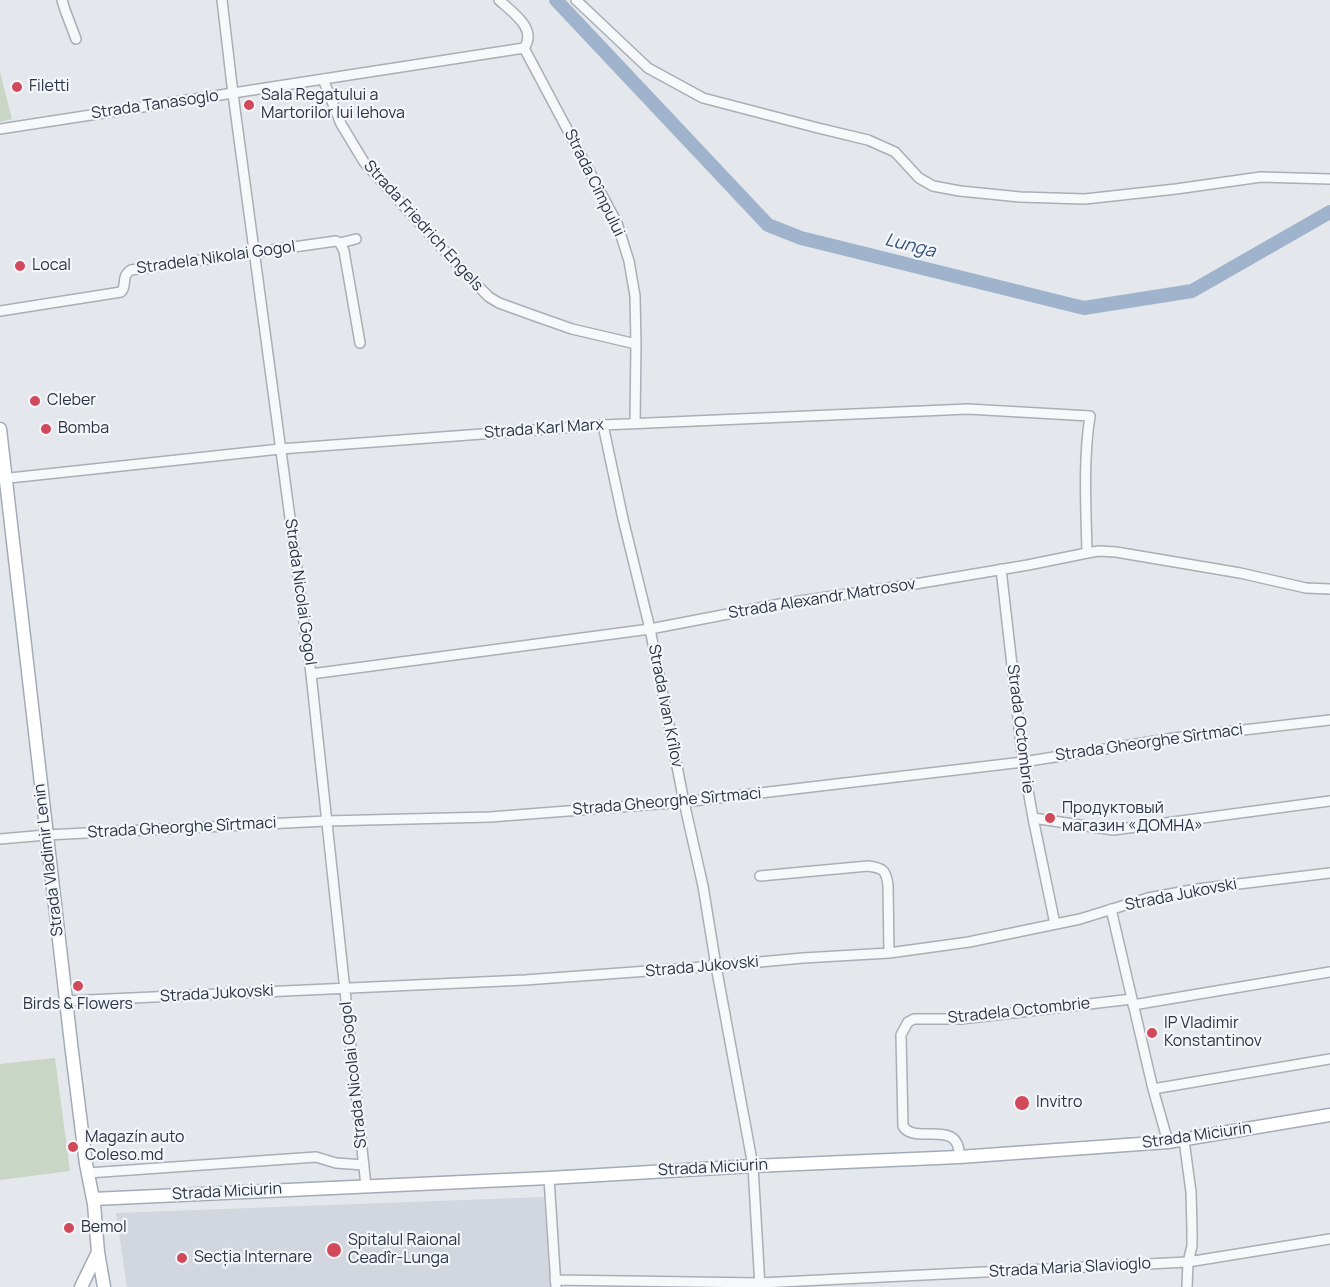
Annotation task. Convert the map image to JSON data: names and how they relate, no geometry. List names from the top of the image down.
{
  "streets": {
    "main road": ["Strada Vladimir Lenin", "Strada Miciurin"],
    "street": [
      "Strada Tanasoglo",
      "Strada Cîmpului",
      "Strada Friedrich Engels",
      "Stradela Nikolai Gogol",
      "Strada Karl Marx",
      "Strada Nicolai Gogol",
      "Strada Alexandr Matrosov",
      "Strada Ivan Krîlov",
      "Strada Octombrie",
      "Strada Gheorghe Sîrtmaci",
      "Strada Jukovski",
      "Stradela Octombrie",
      "Strada Maria Slavioglo"
    ]
  },
  "crossings": [
    ["Strada Tanasoglo", "Strada Cîmpului"],
    ["Strada Tanasoglo", "Strada Friedrich Engels"],
    ["Strada Tanasoglo", "Strada Nicolai Gogol"],
    ["Strada Cîmpului", "Strada Friedrich Engels"],
    ["Strada Cîmpului", "Strada Karl Marx"],
    ["Stradela Nikolai Gogol", "Strada Nicolai Gogol"],
    ["Strada Karl Marx", "Strada Nicolai Gogol"],
    ["Strada Karl Marx", "Strada Alexandr Matrosov"],
    ["Strada Karl Marx", "Strada Ivan Krîlov"],
    ["Strada Karl Marx", "Strada Vladimir Lenin"],
    ["Strada Nicolai Gogol", "Strada Alexandr Matrosov"],
    ["Strada Nicolai Gogol", "Strada Gheorghe Sîrtmaci"],
    ["Strada Nicolai Gogol", "Strada Jukovski"],
    ["Strada Nicolai Gogol", "Strada Miciurin"],
    ["Strada Alexandr Matrosov", "Strada Ivan Krîlov"],
    ["Strada Alexandr Matrosov", "Strada Octombrie"],
    ["Strada Ivan Krîlov", "Strada Gheorghe Sîrtmaci"],
    ["Strada Ivan Krîlov", "Strada Jukovski"],
    ["Strada Ivan Krîlov", "Strada Miciurin"],
    ["Strada Ivan Krîlov", "Strada Maria Slavioglo"],
    ["Strada Octombrie", "Strada Gheorghe Sîrtmaci"],
    ["Strada Octombrie", "Strada Jukovski"],
    ["Strada Gheorghe Sîrtmaci", "Strada Vladimir Lenin"],
    ["Strada Vladimir Lenin", "Strada Jukovski"],
    ["Strada Vladimir Lenin", "Strada Miciurin"],
    ["Stradela Octombrie", "Strada Miciurin"]
  ],
  "water": ["Lunga"],
  "places": [
    "Filetti",
    "Sala Regatului a Martorilor lui Iehova",
    "Local",
    "Cleber",
    "Bomba",
    "Продуктовый магазин «ДОМНА»",
    "Birds & Flowers",
    "IP Vladimir Konstantinov",
    "Invitro",
    "Magazín auto Coleso.md",
    "Bemol",
    "Spitalul Raional Ceadîr-Lunga",
    "Secția Internare"
  ]
}
